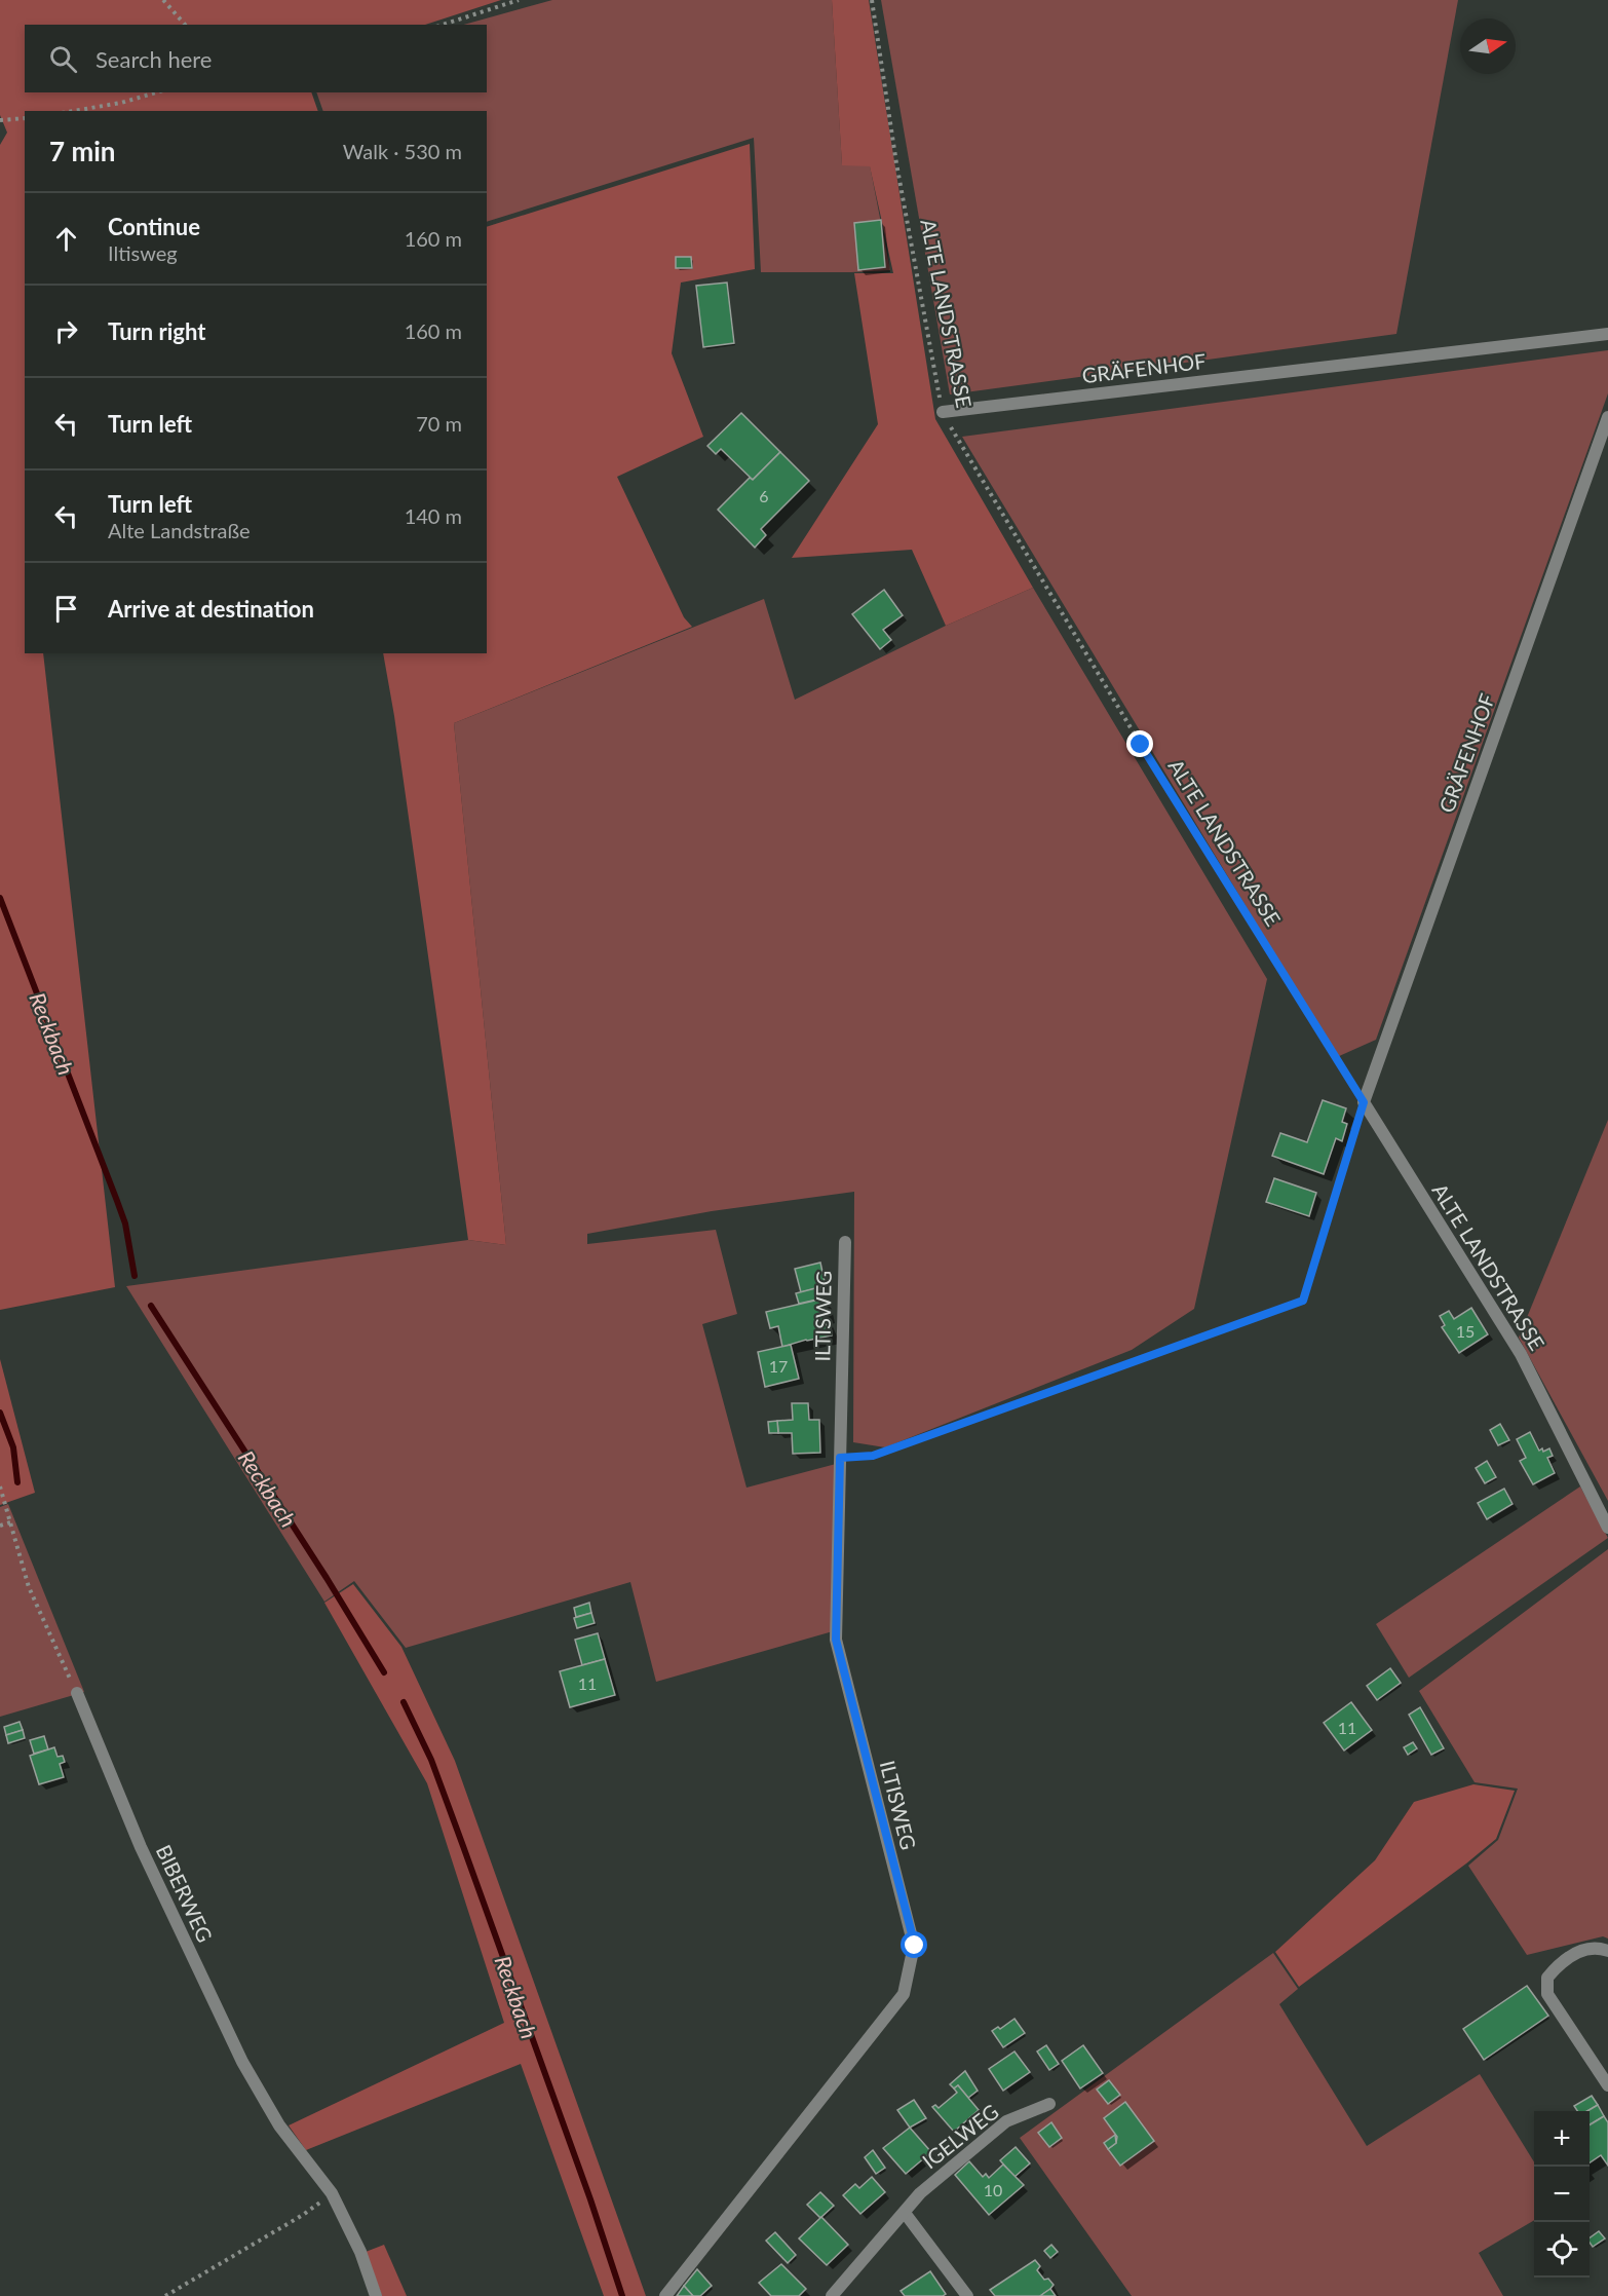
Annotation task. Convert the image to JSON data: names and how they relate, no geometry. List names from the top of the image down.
{
  "streets": {
    "street": [
      "ALTE LANDSTRASSE",
      "GRÄFENHOF",
      "ILTISWEG",
      "BIBERWEG",
      "IGELWEG"
    ]
  },
  "crossings": [
    ["ALTE LANDSTRASSE", "GRÄFENHOF"]
  ],
  "water": ["Reckbach"],
  "house_numbers": [
    "6",
    "15",
    "17",
    "11",
    "11",
    "10"
  ],
  "north": "right",
  "page": {
    "search": "Search here",
    "heading": ["7 min", "Walk · 530 m"],
    "list": [
      ["Continue", "Iltisweg", "160 m"],
      ["Turn right", "160 m"],
      ["Turn left", "70 m"],
      ["Turn left", "Alte Landstraße", "140 m"],
      "Arrive at destination"
    ],
    "map_buttons": ["+", "−"]
  }
}
